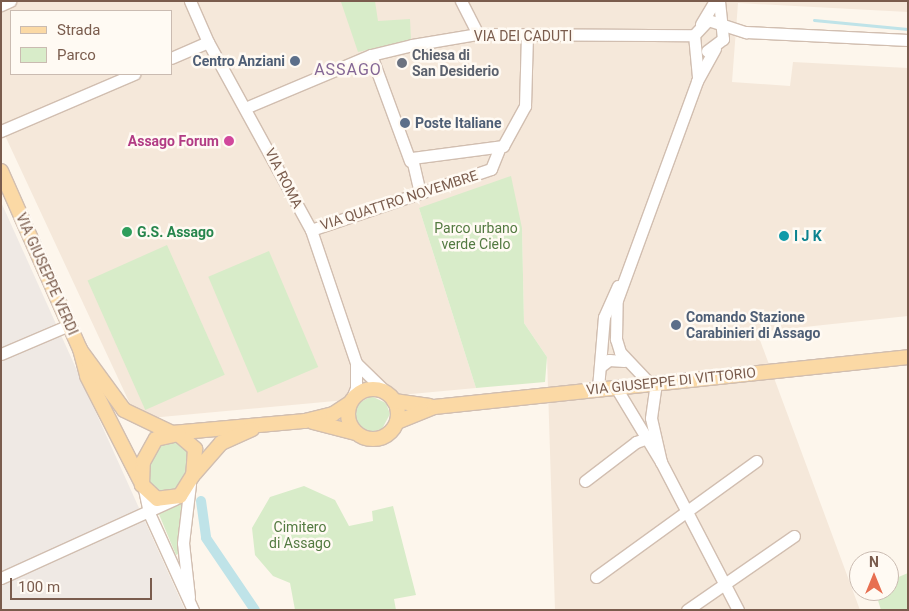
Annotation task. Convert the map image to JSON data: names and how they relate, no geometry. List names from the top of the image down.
{
  "streets": {
    "main road": ["VIA GIUSEPPE VERDI", "VIA GIUSEPPE DI VITTORIO"],
    "street": ["VIA DEI CADUTI", "VIA ROMA", "VIA QUATTRO NOVEMBRE"]
  },
  "crossings": [
    ["VIA DEI CADUTI", "VIA ROMA"],
    ["VIA DEI CADUTI", "VIA QUATTRO NOVEMBRE"],
    ["VIA ROMA", "VIA QUATTRO NOVEMBRE"],
    ["VIA ROMA", "VIA GIUSEPPE DI VITTORIO"]
  ],
  "districts": ["ASSAGO"],
  "parks": ["Parco urbano verde Cielo", "Cimitero di Assago"],
  "places": [
    "Centro Anziani",
    "Chiesa di San Desiderio",
    "Poste Italiane",
    "Assago Forum",
    "G.S. Assago",
    "I J K",
    "Comando Stazione Carabinieri di Assago"
  ],
  "legend": ["Strada", "Parco"],
  "scale_bar": "100 m",
  "north": "top"
}
